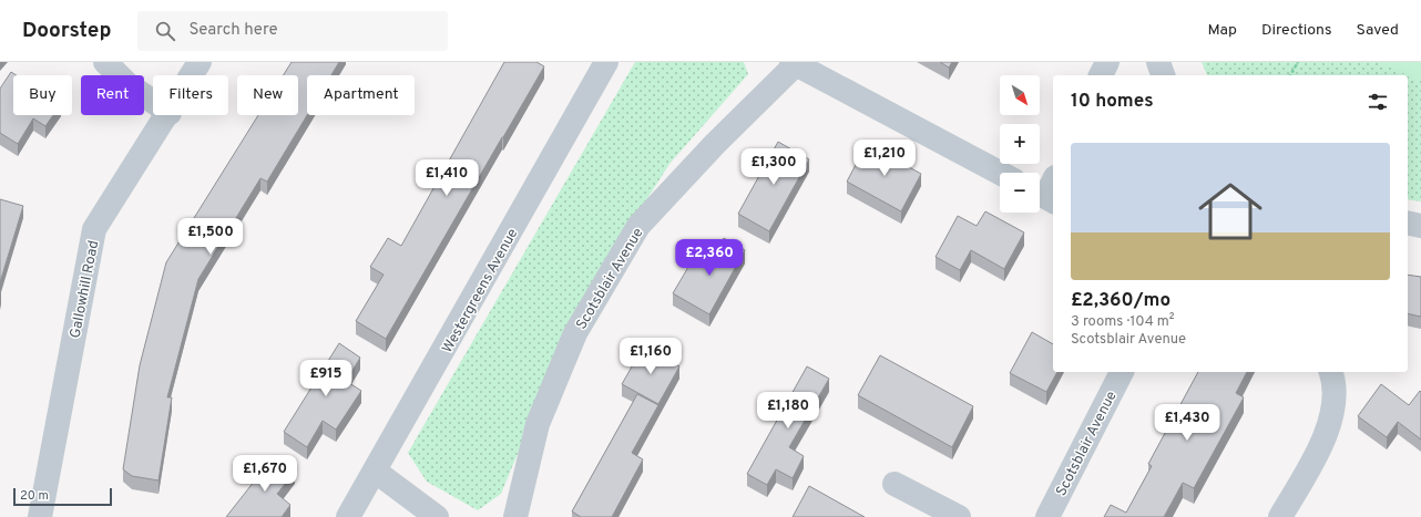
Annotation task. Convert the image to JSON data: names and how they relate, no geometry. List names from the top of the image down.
{
  "streets": {
    "street": ["Scotsblair Avenue", "Gallowhill Road", "Westergreens Avenue"]
  },
  "scale_bar": "20 m",
  "north": "bottom right",
  "page": {
    "header": "Doorstep",
    "search": "Search here",
    "nav": ["Map", "Directions", "Saved"],
    "map_buttons": ["+", "−"],
    "chip": [
      "Buy",
      "Rent",
      "Filters",
      "New",
      "Apartment"
    ],
    "heading": "10 homes",
    "list": [
      {
        "name": "£2,360/mo",
        "note": "3 rooms · 104 m² · Scotsblair Avenue"
      }
    ],
    "price": [
      "£1,210",
      "£1,300",
      "£1,410",
      "£1,500",
      "£2,360",
      "£1,160",
      "£915",
      "£1,180",
      "£1,430",
      "£1,670"
    ],
    "scale": "20 m"
  }
}
